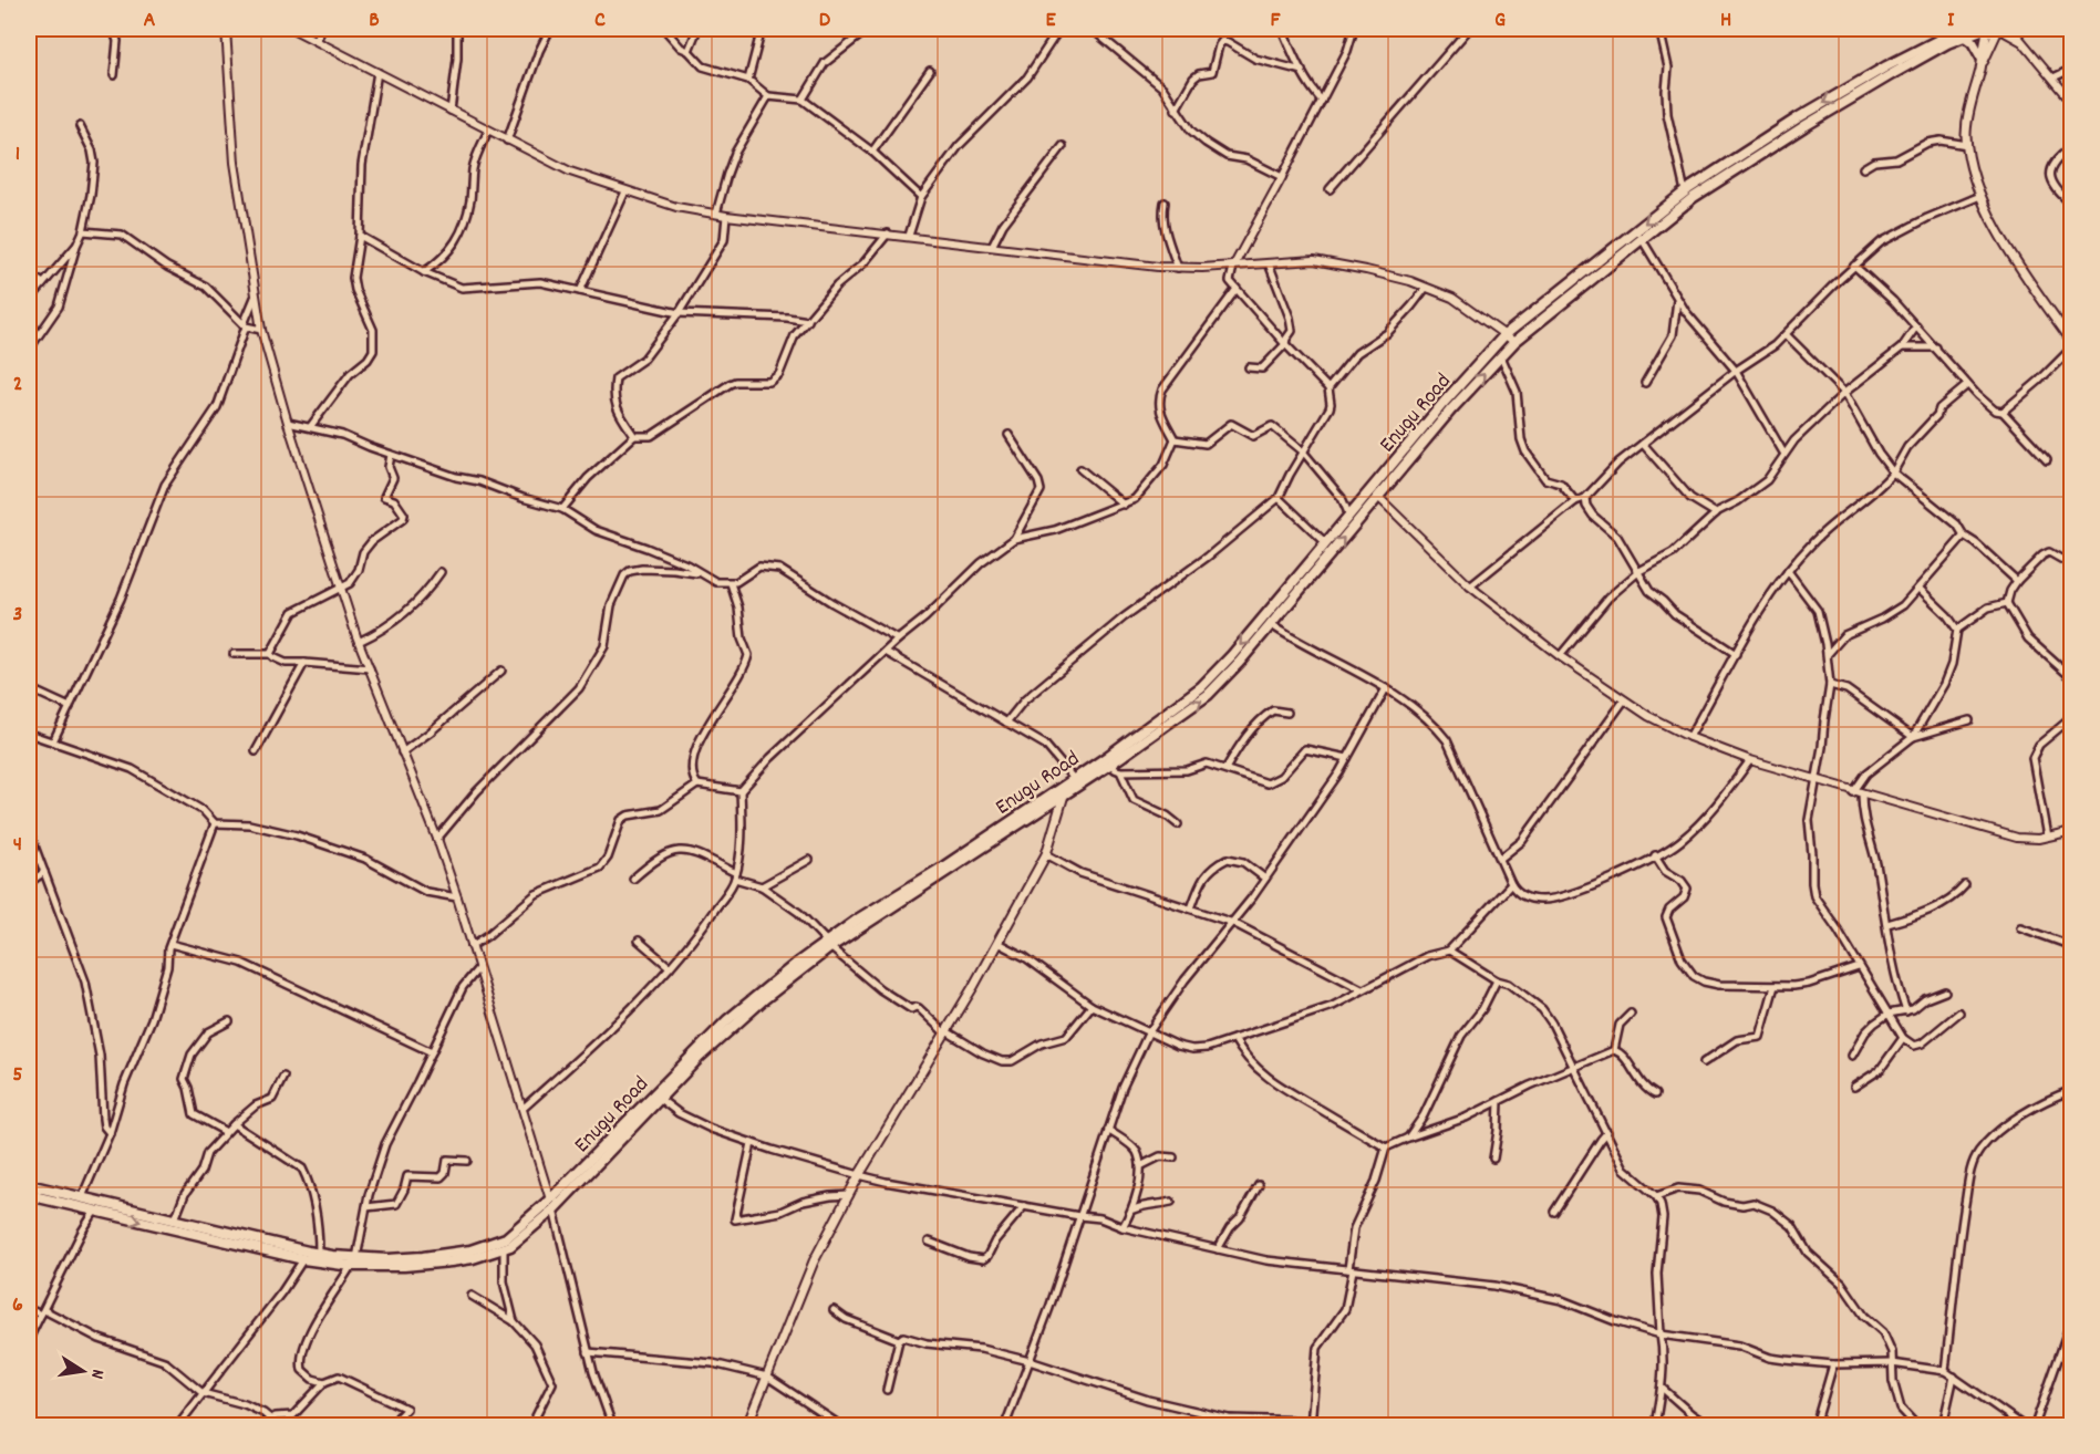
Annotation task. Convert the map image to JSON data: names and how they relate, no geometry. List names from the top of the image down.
{
  "streets": {
    "main road": ["Enugu Road"]
  },
  "north": "right",
  "grid": {
    "columns": [
      "A",
      "B",
      "C",
      "D",
      "E",
      "F",
      "G",
      "H",
      "I"
    ],
    "rows": [
      "1",
      "2",
      "3",
      "4",
      "5",
      "6"
    ]
  }
}
